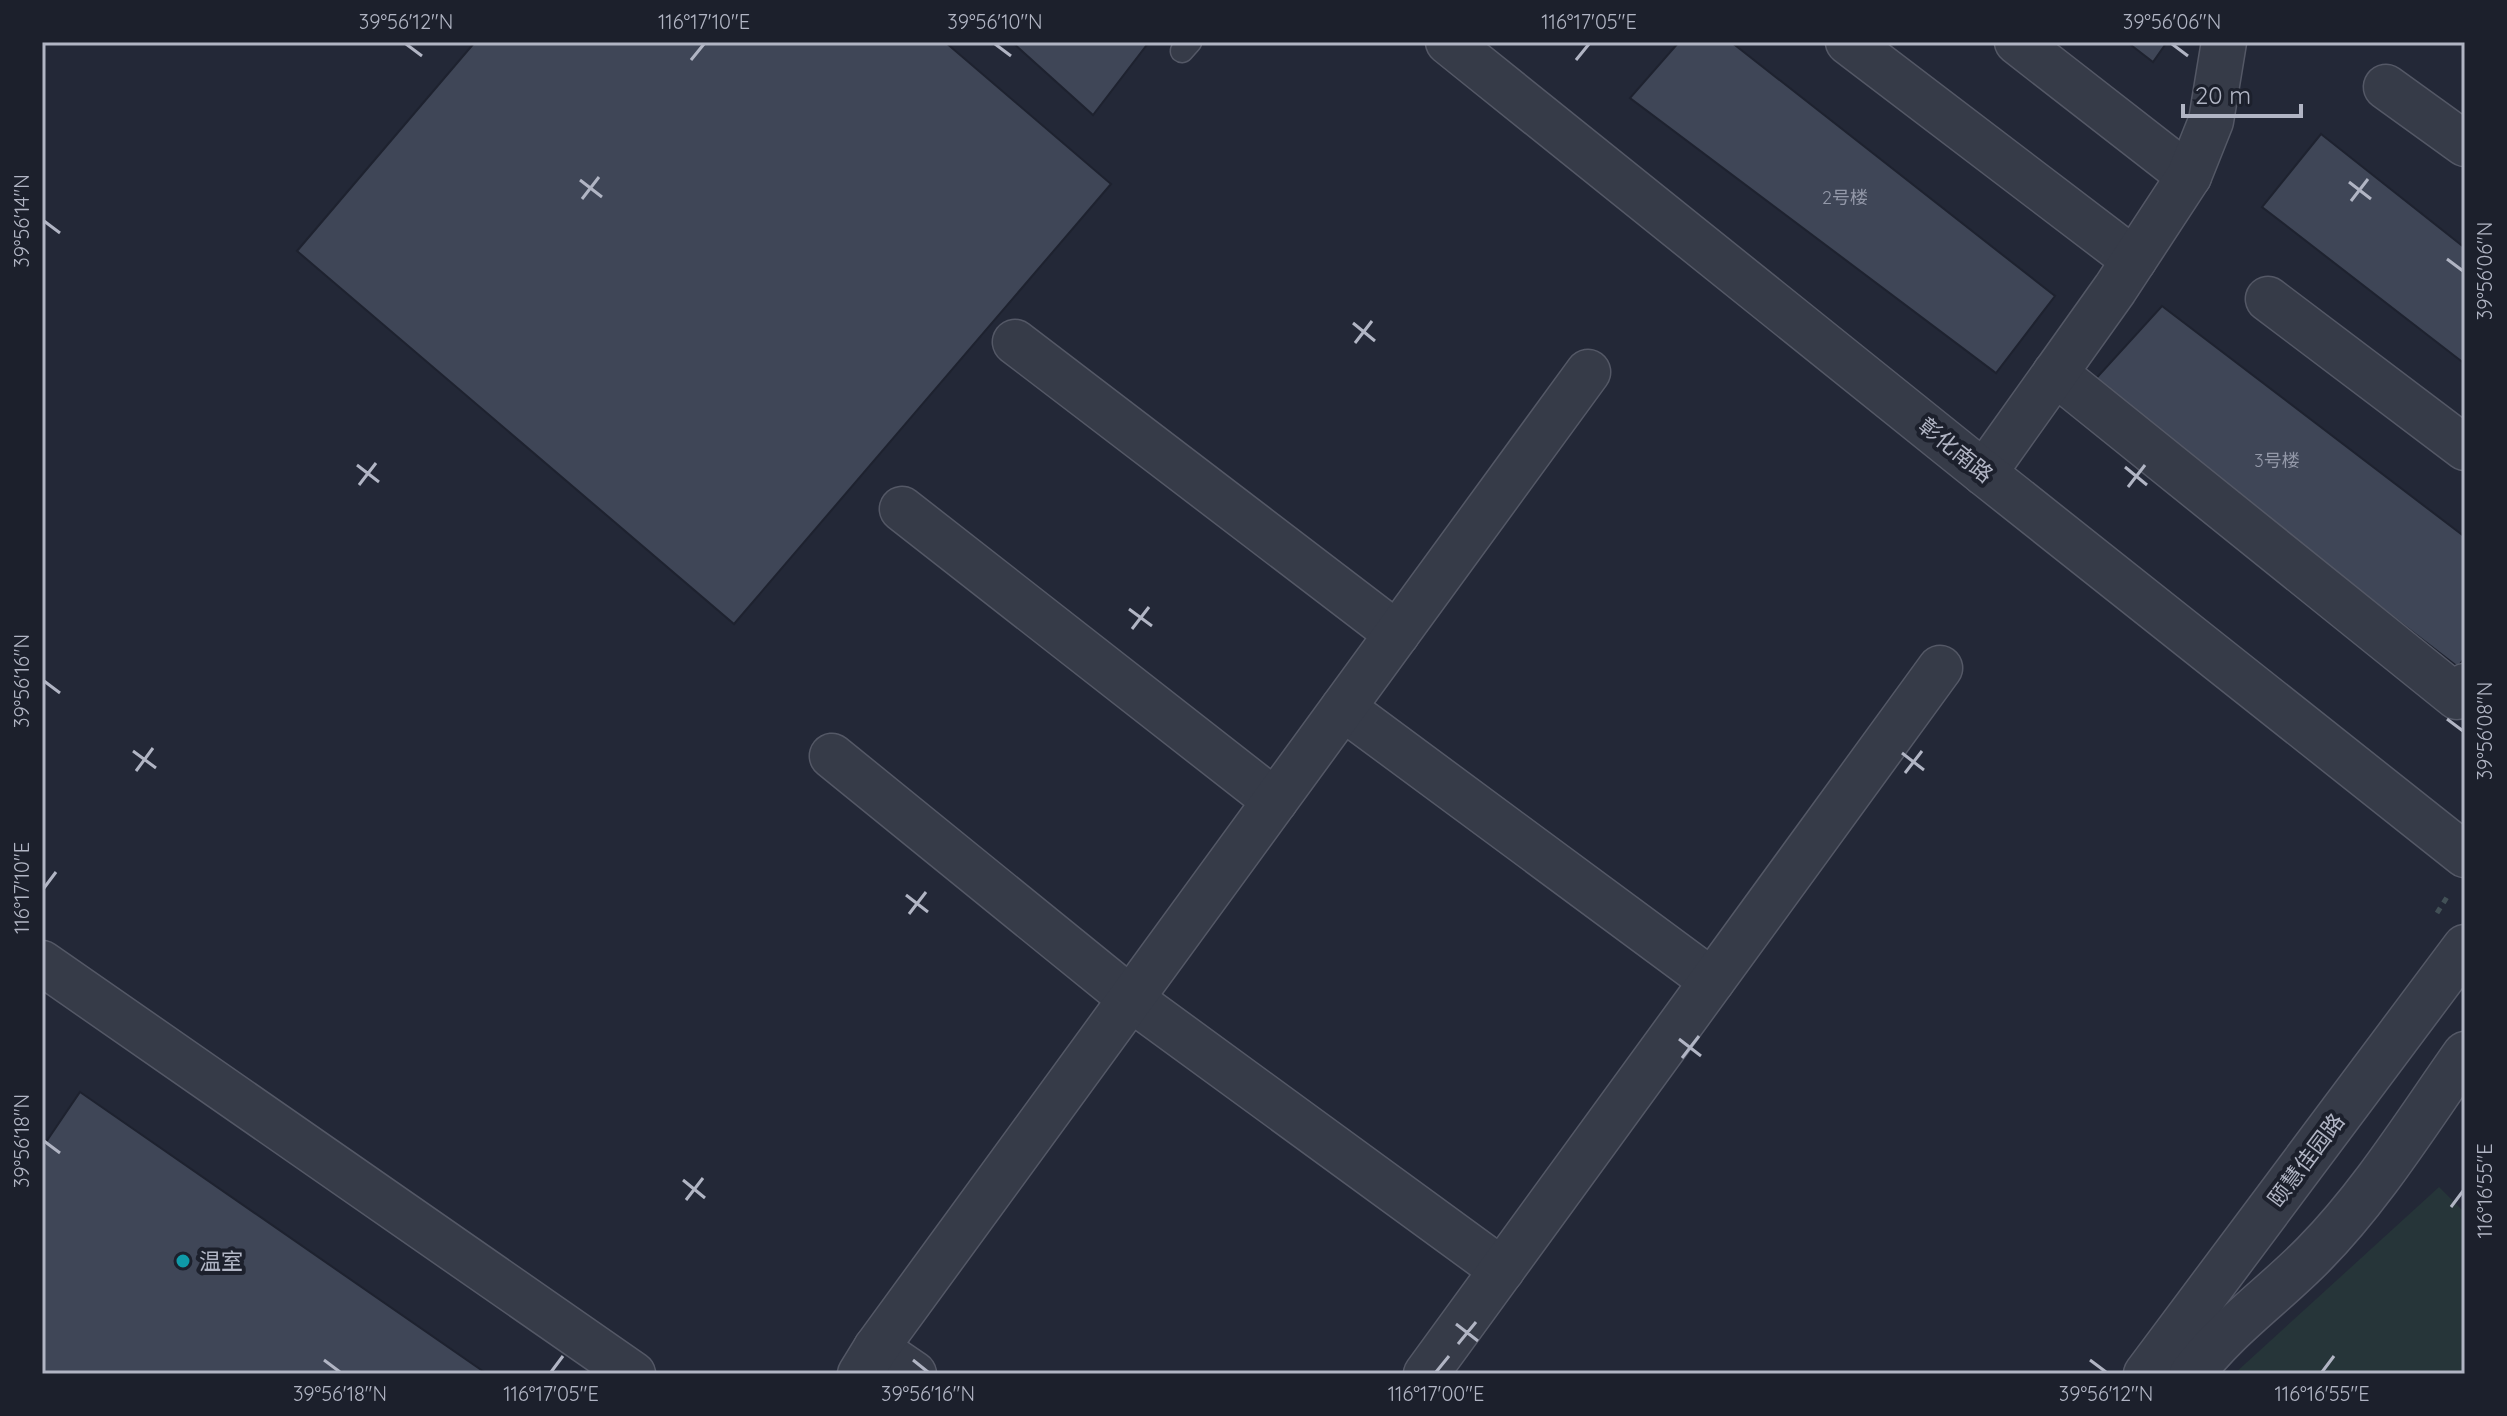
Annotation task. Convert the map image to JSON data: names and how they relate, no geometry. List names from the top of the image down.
{
  "streets": {
    "street": ["彰化南路", "颐慧佳园路"]
  },
  "places": ["温室"],
  "house_numbers": ["2号楼", "3号楼"],
  "scale_bar": "20 m",
  "coordinates": [
    "39°56'12\"N",
    "116°17'10\"E",
    "39°56'10\"N",
    "116°17'05\"E",
    "39°56'06\"N",
    "39°56'14\"N",
    "39°56'16\"N",
    "39°56'08\"N",
    "39°56'18\"N",
    "116°16'55\"E",
    "116°17'00\"E"
  ]
}
